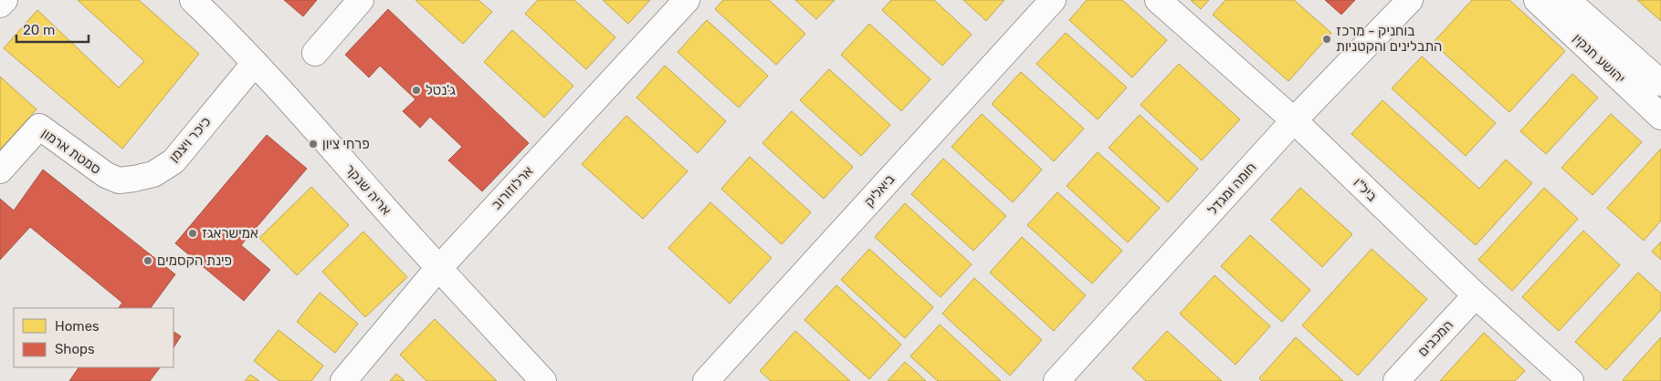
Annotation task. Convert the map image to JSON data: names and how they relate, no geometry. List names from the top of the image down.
{
  "streets": {
    "street": [
      "יהושע חנקין",
      "כיכר ויצמן",
      "סמטת ארמון",
      "ארלוזורוב",
      "חומה ומגדל",
      "אריה שנקר",
      "ביל\"ו",
      "ביאליק",
      "המכבים"
    ]
  },
  "crossings": [
    ["כיכר ויצמן", "סמטת ארמון"],
    ["כיכר ויצמן", "אריה שנקר"],
    ["ארלוזורוב", "אריה שנקר"],
    ["חומה ומגדל", "ביל\"ו"],
    ["ביל\"ו", "המכבים"]
  ],
  "places": [
    "בוחניק - מרכז התבלינים והקטניות",
    "ג'נטל",
    "פרחי ציון",
    "אמישראגז",
    "פינת הקסמים"
  ],
  "legend": ["Homes", "Shops"],
  "scale_bar": "20 m"
}
